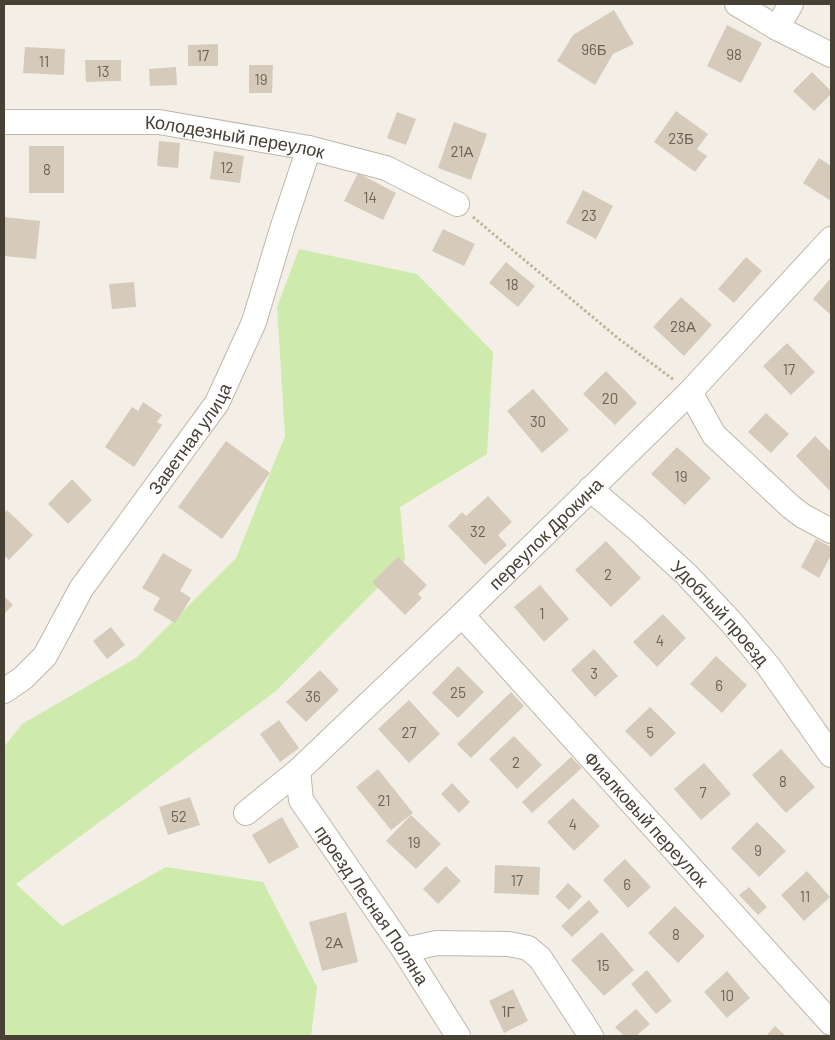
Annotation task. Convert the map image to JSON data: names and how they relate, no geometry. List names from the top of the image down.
{
  "streets": {
    "street": [
      "Колодезный переулок",
      "Заветная улица",
      "переулок Дрокина",
      "Удобный проезд",
      "Фиалковый переулок",
      "проезд Лесная Поляна"
    ]
  },
  "crossings": [
    ["Колодезный переулок", "Заветная улица"],
    ["переулок Дрокина", "Удобный проезд"],
    ["переулок Дрокина", "Фиалковый переулок"],
    ["переулок Дрокина", "проезд Лесная Поляна"]
  ],
  "house_numbers": [
    "96Б",
    "98",
    "17",
    "11",
    "13",
    "19",
    "23Б",
    "21А",
    "12",
    "8",
    "14",
    "23",
    "18",
    "28А",
    "17",
    "20",
    "30",
    "19",
    "32",
    "2",
    "1",
    "4",
    "3",
    "6",
    "25",
    "36",
    "27",
    "5",
    "2",
    "8",
    "7",
    "21",
    "52",
    "4",
    "19",
    "9",
    "17",
    "6",
    "11",
    "8",
    "2А",
    "15",
    "10",
    "1Г"
  ]
}
